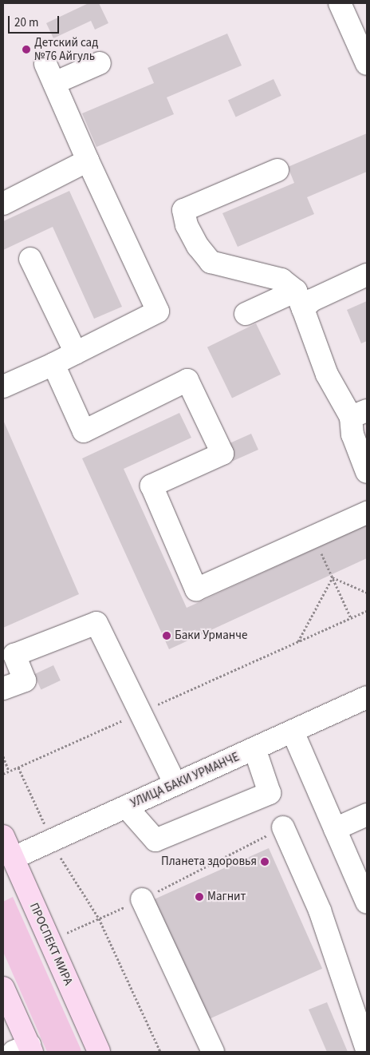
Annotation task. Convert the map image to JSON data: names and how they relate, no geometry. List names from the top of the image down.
{
  "streets": {
    "main road": ["ПРОСПЕКТ МИРА"],
    "street": ["УЛИЦА БАКИ УРМАНЧЕ"]
  },
  "crossings": [
    ["УЛИЦА БАКИ УРМАНЧЕ", "ПРОСПЕКТ МИРА"]
  ],
  "places": [
    "Детский сад №76 Айгуль",
    "Баки Урманче",
    "Планета здоровья",
    "Магнит"
  ],
  "scale_bar": "20 m"
}
